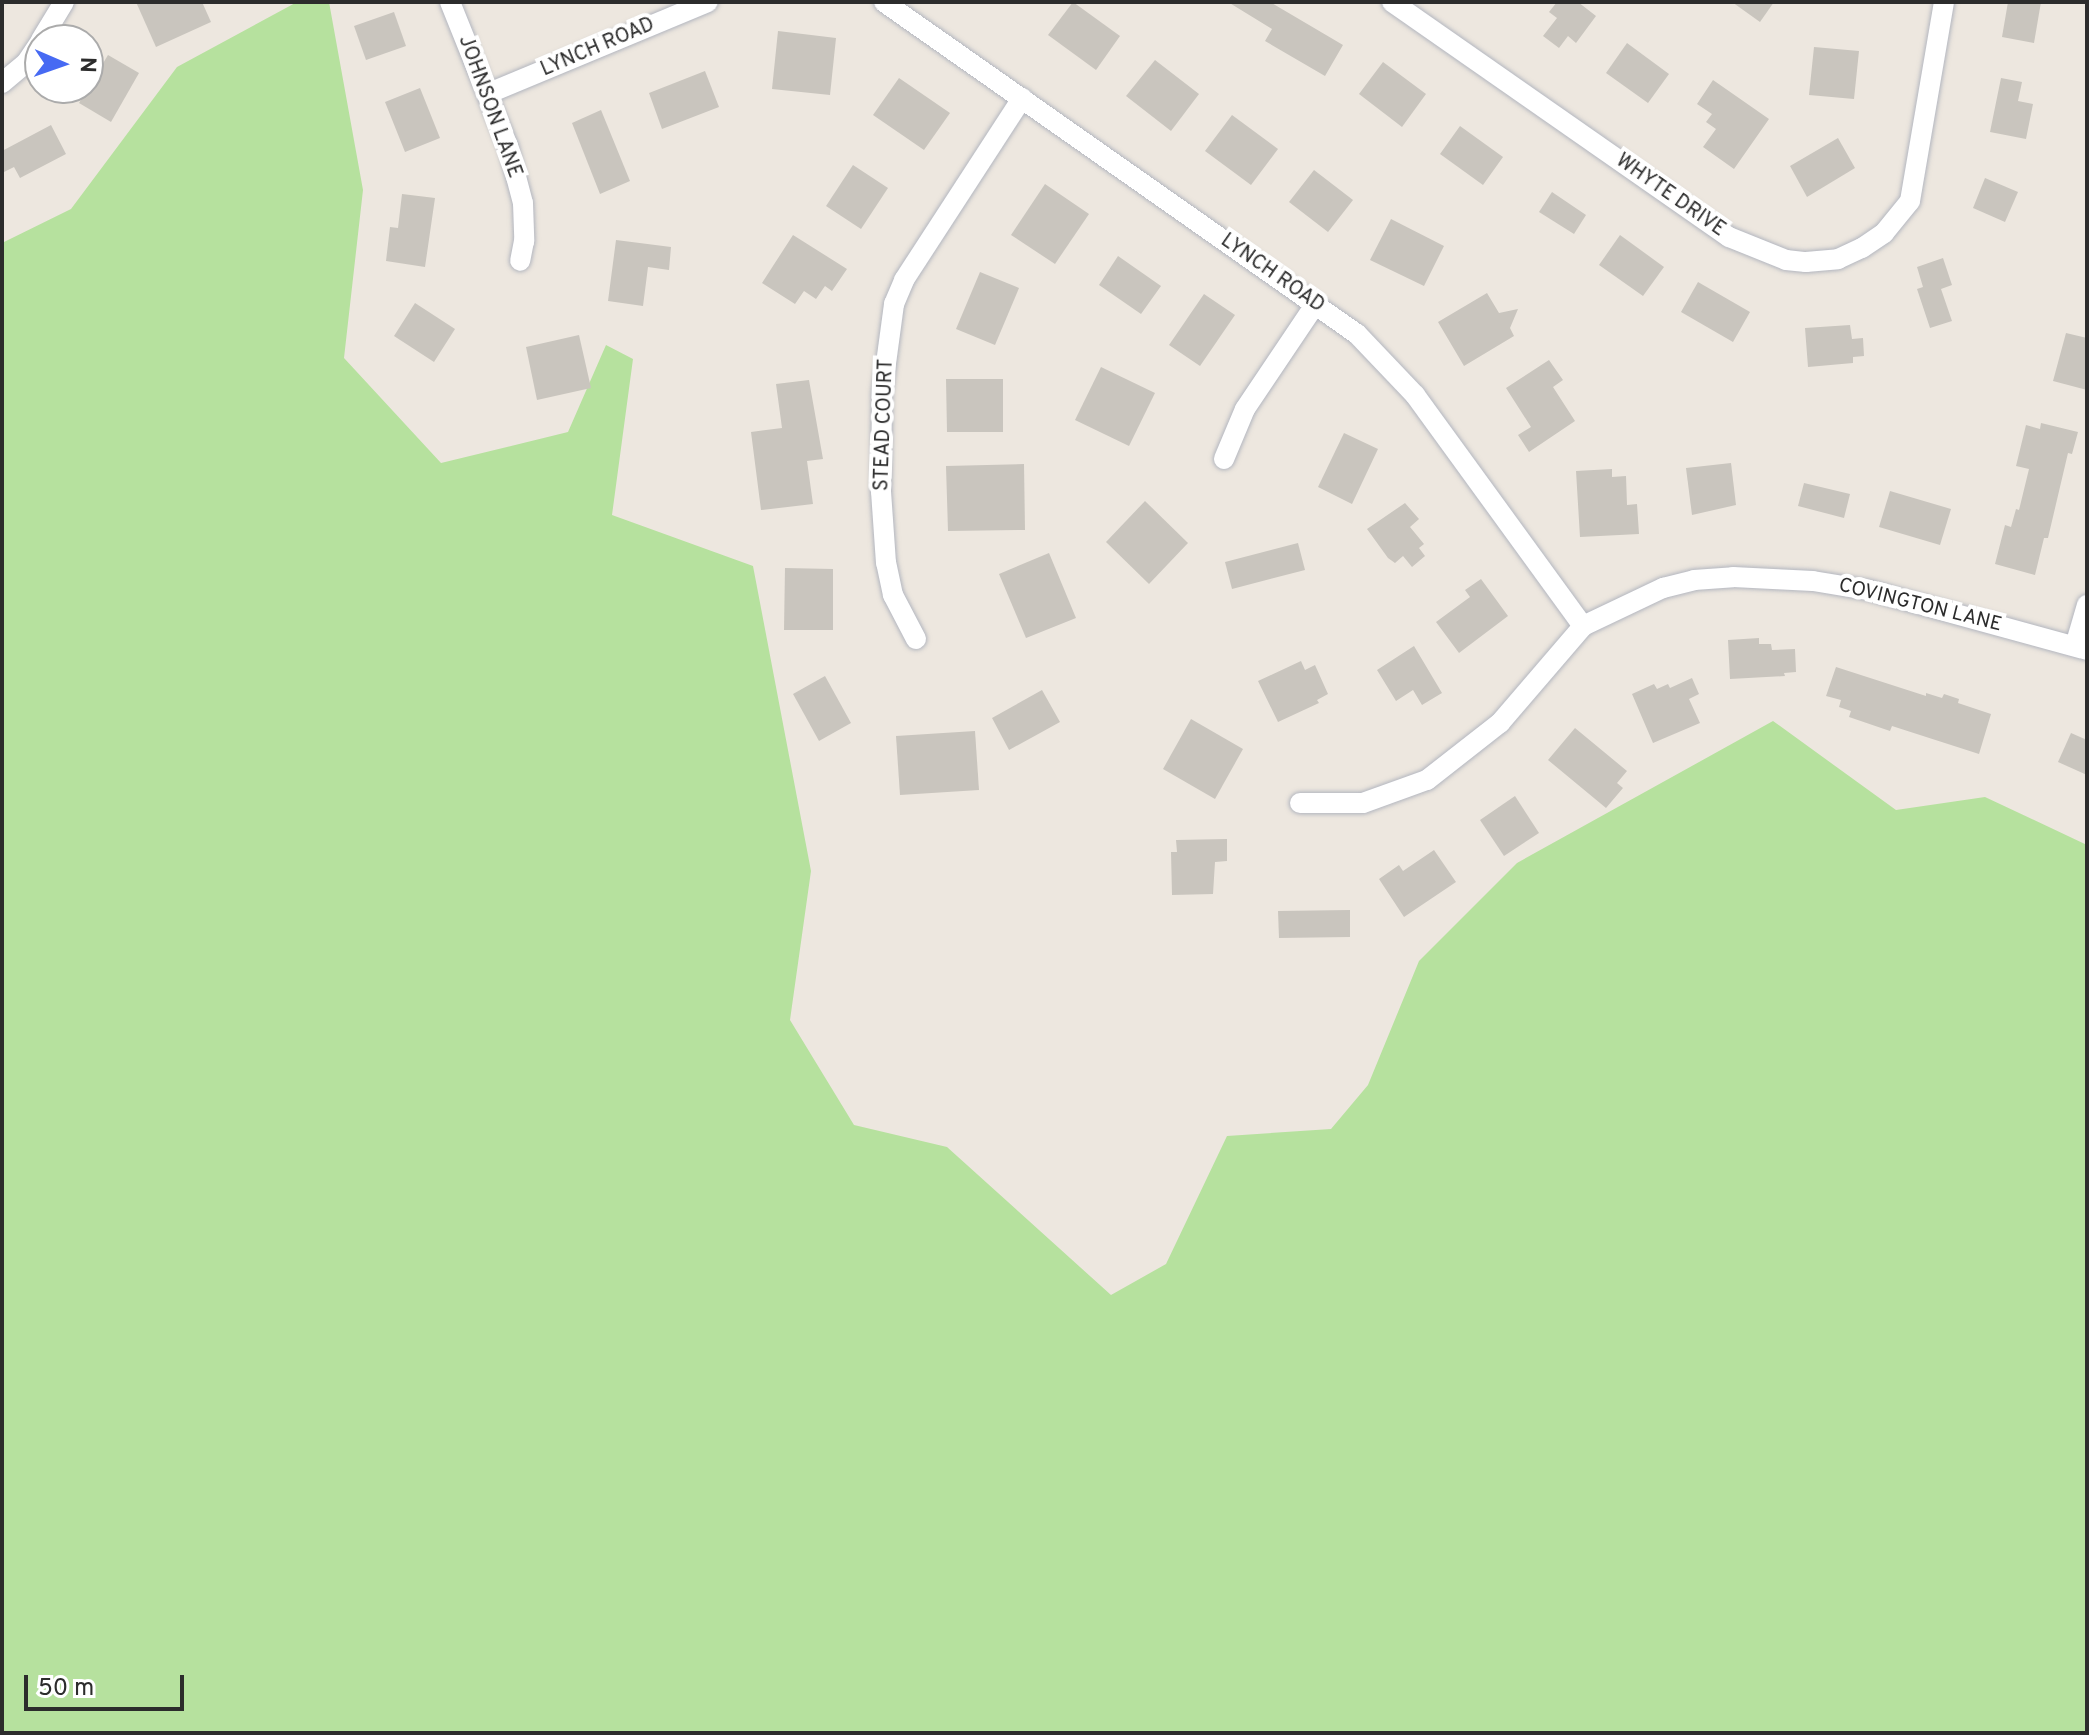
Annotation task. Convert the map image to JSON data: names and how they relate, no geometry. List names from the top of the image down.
{
  "streets": {
    "street": [
      "LYNCH ROAD",
      "JOHNSON LANE",
      "WHYTE DRIVE",
      "STEAD COURT",
      "COVINGTON LANE"
    ]
  },
  "crossings": [
    ["LYNCH ROAD", "JOHNSON LANE"],
    ["LYNCH ROAD", "STEAD COURT"],
    ["LYNCH ROAD", "COVINGTON LANE"]
  ],
  "scale_bar": "50 m",
  "north": "right"
}
